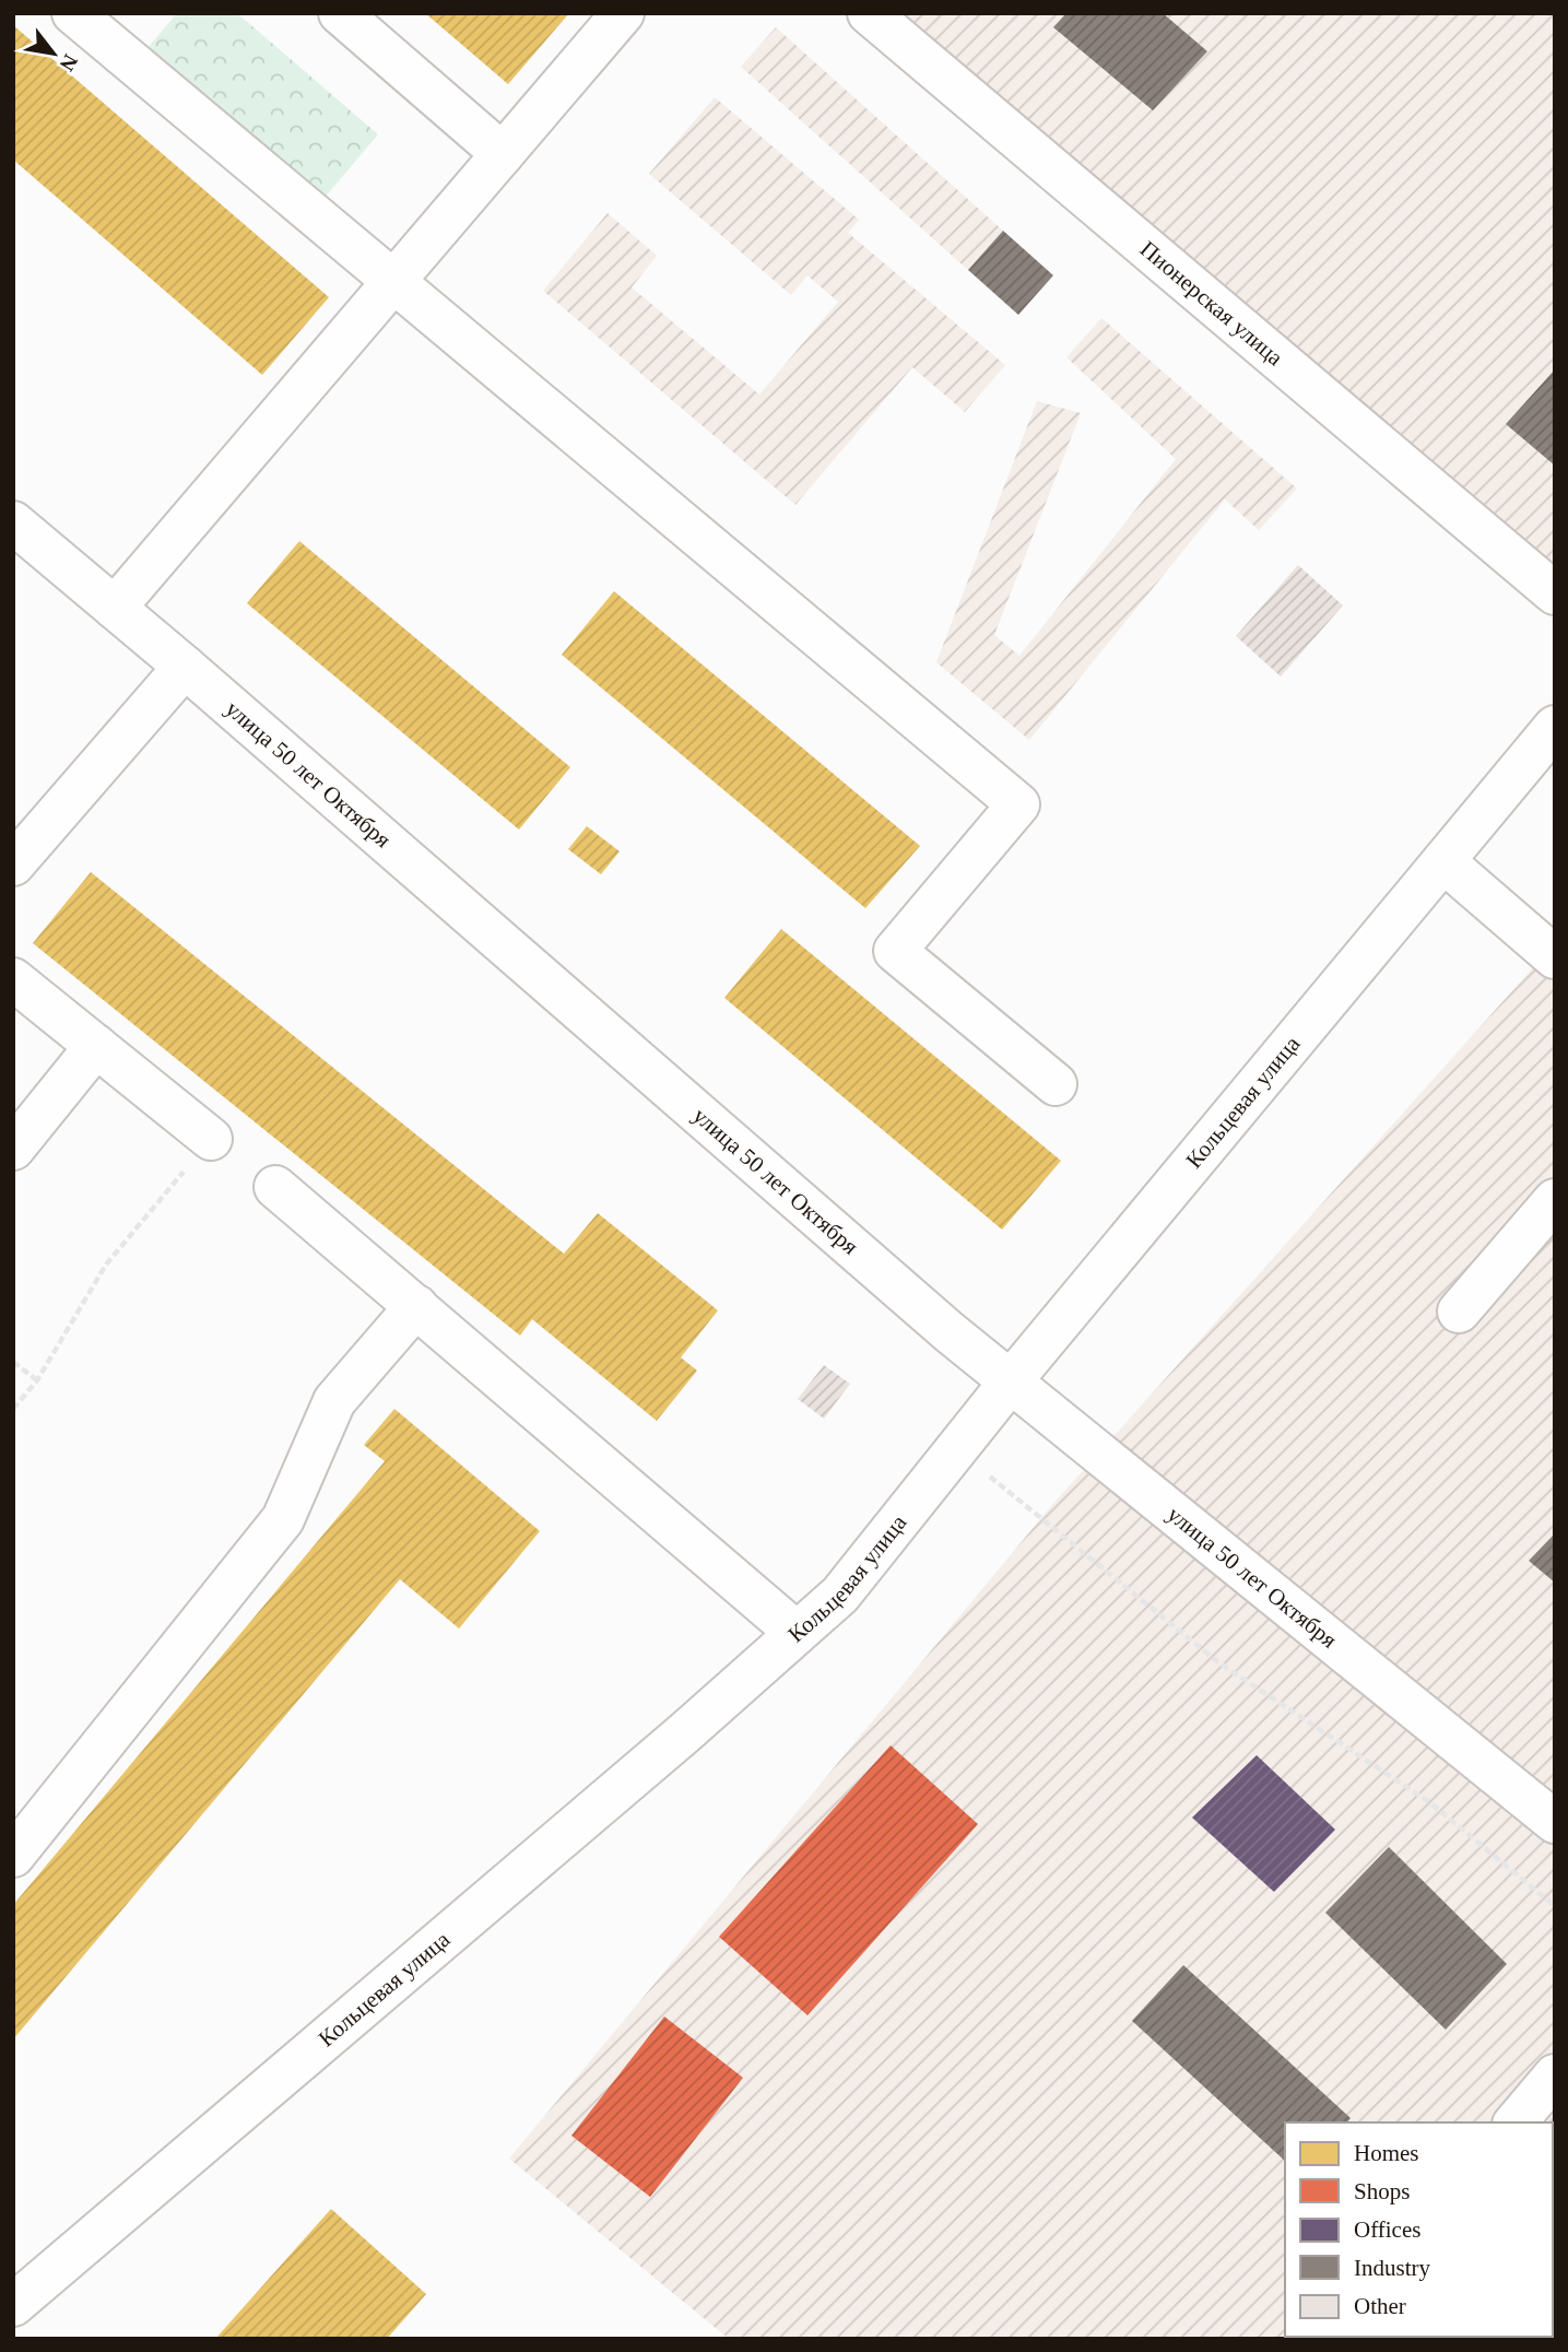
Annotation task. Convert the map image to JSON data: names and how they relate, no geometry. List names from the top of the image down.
{
  "streets": {
    "street": ["Пионерская улица", "улица 50 лет Октября", "Кольцевая улица"]
  },
  "crossings": [
    ["улица 50 лет Октября", "Кольцевая улица"]
  ],
  "legend": [
    "Homes",
    "Shops",
    "Offices",
    "Industry",
    "Other"
  ],
  "north": "bottom right"
}
